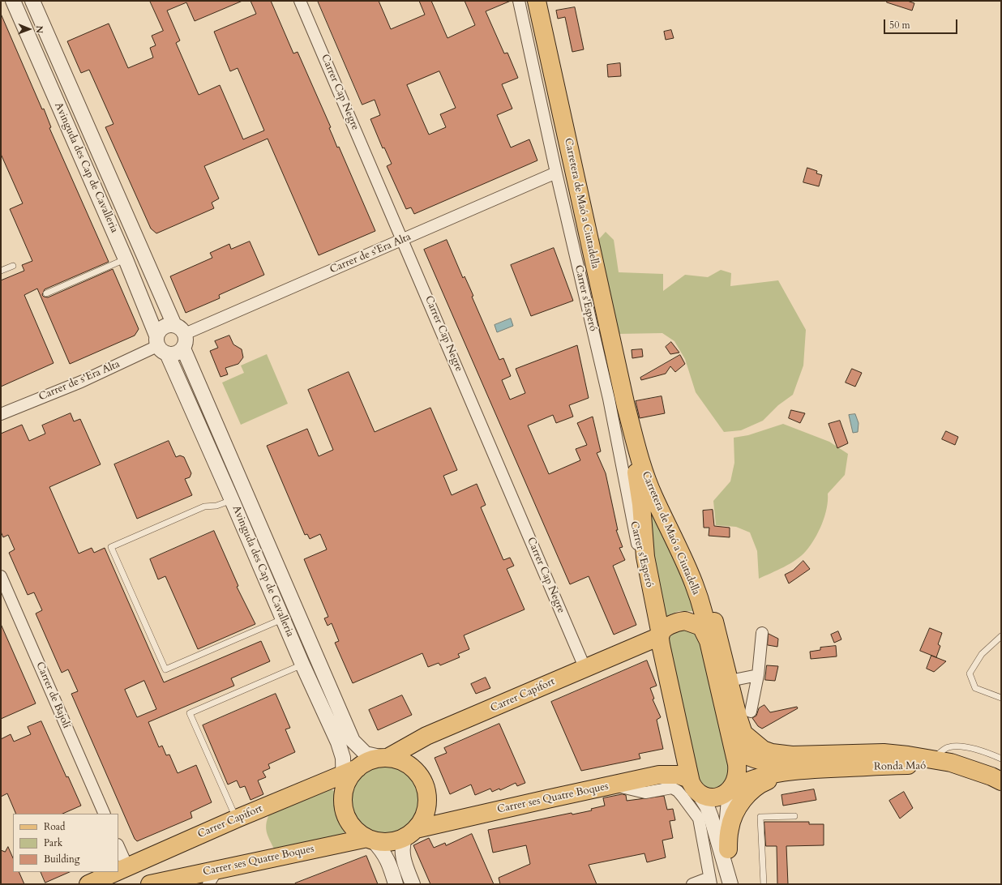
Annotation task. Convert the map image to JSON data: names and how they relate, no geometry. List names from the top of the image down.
{
  "streets": {
    "main road": [
      "Carretera de Maó a Ciutadella",
      "Carrer Capifort",
      "Ronda Maó",
      "Carrer ses Quatre Boques"
    ],
    "street": [
      "Carrer Cap Negre",
      "Avinguda des Cap de Cavalleria",
      "Carrer de s'Era Alta",
      "Carrer s'Esperó",
      "Carrer de Bajolí"
    ]
  },
  "crossings": [
    ["Carrer Cap Negre", "Carrer de s'Era Alta"],
    ["Carrer Cap Negre", "Carrer Capifort"],
    ["Avinguda des Cap de Cavalleria", "Carrer de s'Era Alta"],
    ["Avinguda des Cap de Cavalleria", "Carrer Capifort"],
    ["Avinguda des Cap de Cavalleria", "Carrer ses Quatre Boques"],
    ["Carretera de Maó a Ciutadella", "Carrer s'Esperó"],
    ["Carretera de Maó a Ciutadella", "Carrer Capifort"],
    ["Carretera de Maó a Ciutadella", "Carrer ses Quatre Boques"],
    ["Carrer de s'Era Alta", "Carrer s'Esperó"],
    ["Carrer Capifort", "Carrer ses Quatre Boques"],
    ["Ronda Maó", "Carrer ses Quatre Boques"]
  ],
  "legend": ["Road", "Park", "Building"],
  "scale_bar": "50 m",
  "north": "right"
}
